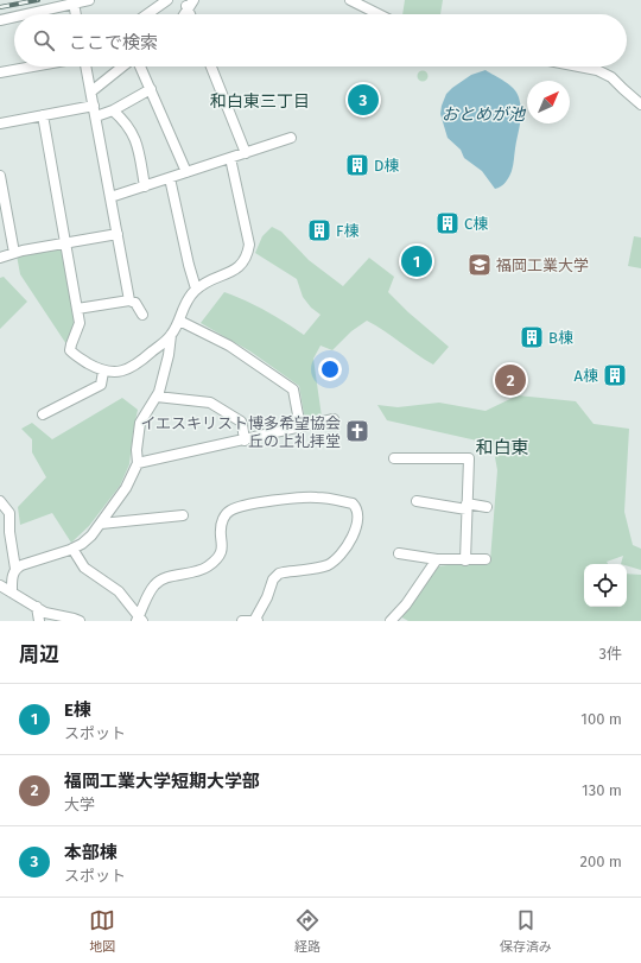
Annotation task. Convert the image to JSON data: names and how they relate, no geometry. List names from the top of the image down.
{
  "districts": ["和白東三丁目", "和白東"],
  "water": ["おとめが池"],
  "places": {
    "building": [
      "D棟",
      "C棟",
      "F棟",
      "B棟",
      "A棟"
    ],
    "school or university": ["福岡工業大学"],
    "church": ["イエスキリスト博多希望協会 丘の上礼拝堂"]
  },
  "north": "top right",
  "page": {
    "search": "ここで検索",
    "pins": ["3", "1", "2"],
    "heading": ["周辺", "3件"],
    "list": [
      {
        "mark": "1",
        "name": "E棟",
        "note": "スポット",
        "value": "100 m"
      },
      {
        "mark": "2",
        "name": "福岡工業大学短期大学部",
        "note": "大学",
        "value": "130 m"
      },
      {
        "mark": "3",
        "name": "本部棟",
        "note": "スポット",
        "value": "200 m"
      }
    ],
    "nav": ["地図", "経路", "保存済み"]
  }
}
